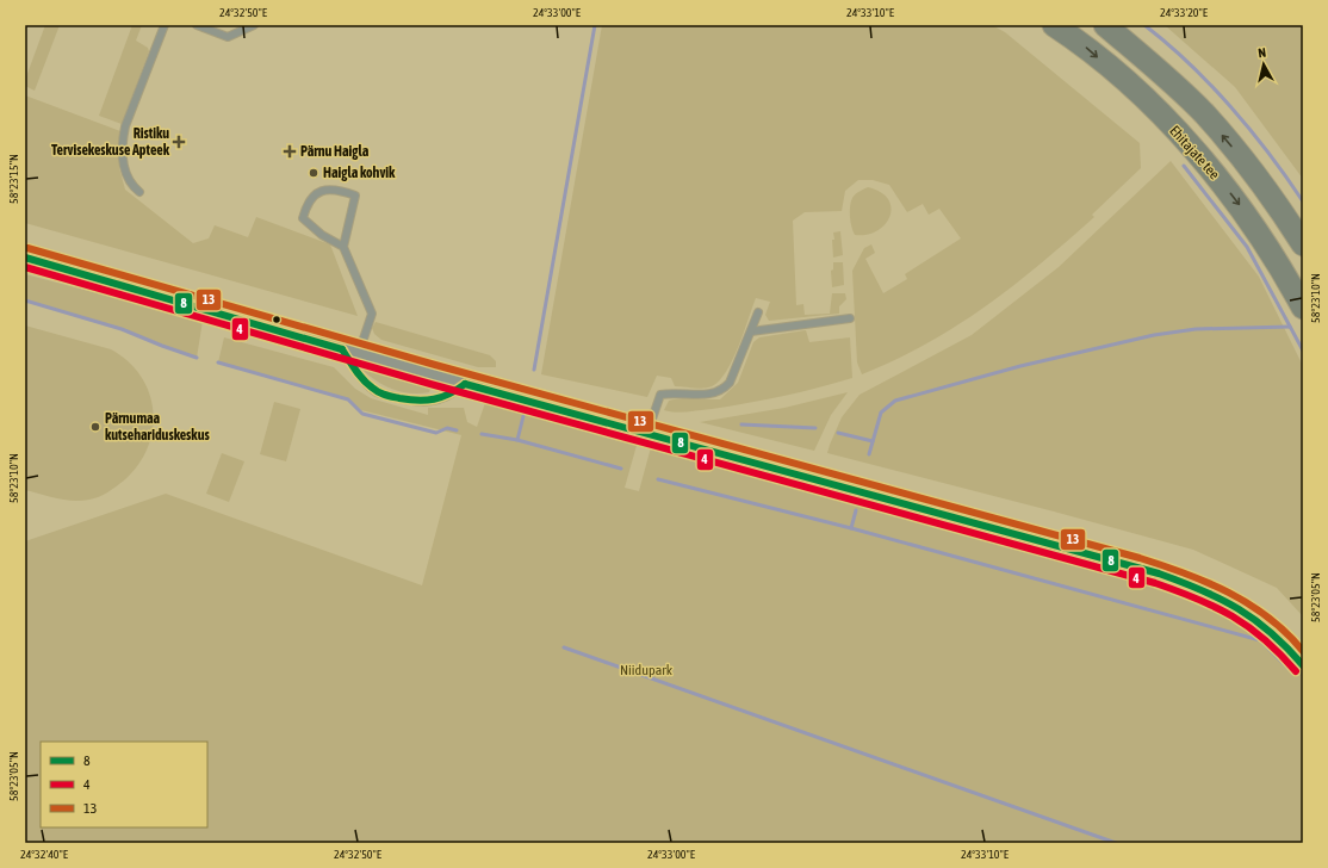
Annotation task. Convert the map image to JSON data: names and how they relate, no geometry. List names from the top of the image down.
{
  "streets": {
    "highway": ["Ehitajate tee"]
  },
  "parks": ["Niidupark"],
  "places": {
    "health": ["Ristiku Tervisekeskuse Apteek", "Pärnu Haigla"],
    "other": ["Haigla kohvik", "Pärnumaa kutsehariduskeskus"]
  },
  "lines": ["transit line 13", "transit line 8", "transit line 4"],
  "legend": ["8", "4", "13"],
  "north": "top",
  "coordinates": [
    "24°32'50\"E",
    "24°33'00\"E",
    "24°33'10\"E",
    "24°33'20\"E",
    "58°23'15\"N",
    "58°23'10\"N",
    "58°23'05\"N",
    "24°32'40\"E"
  ]
}
